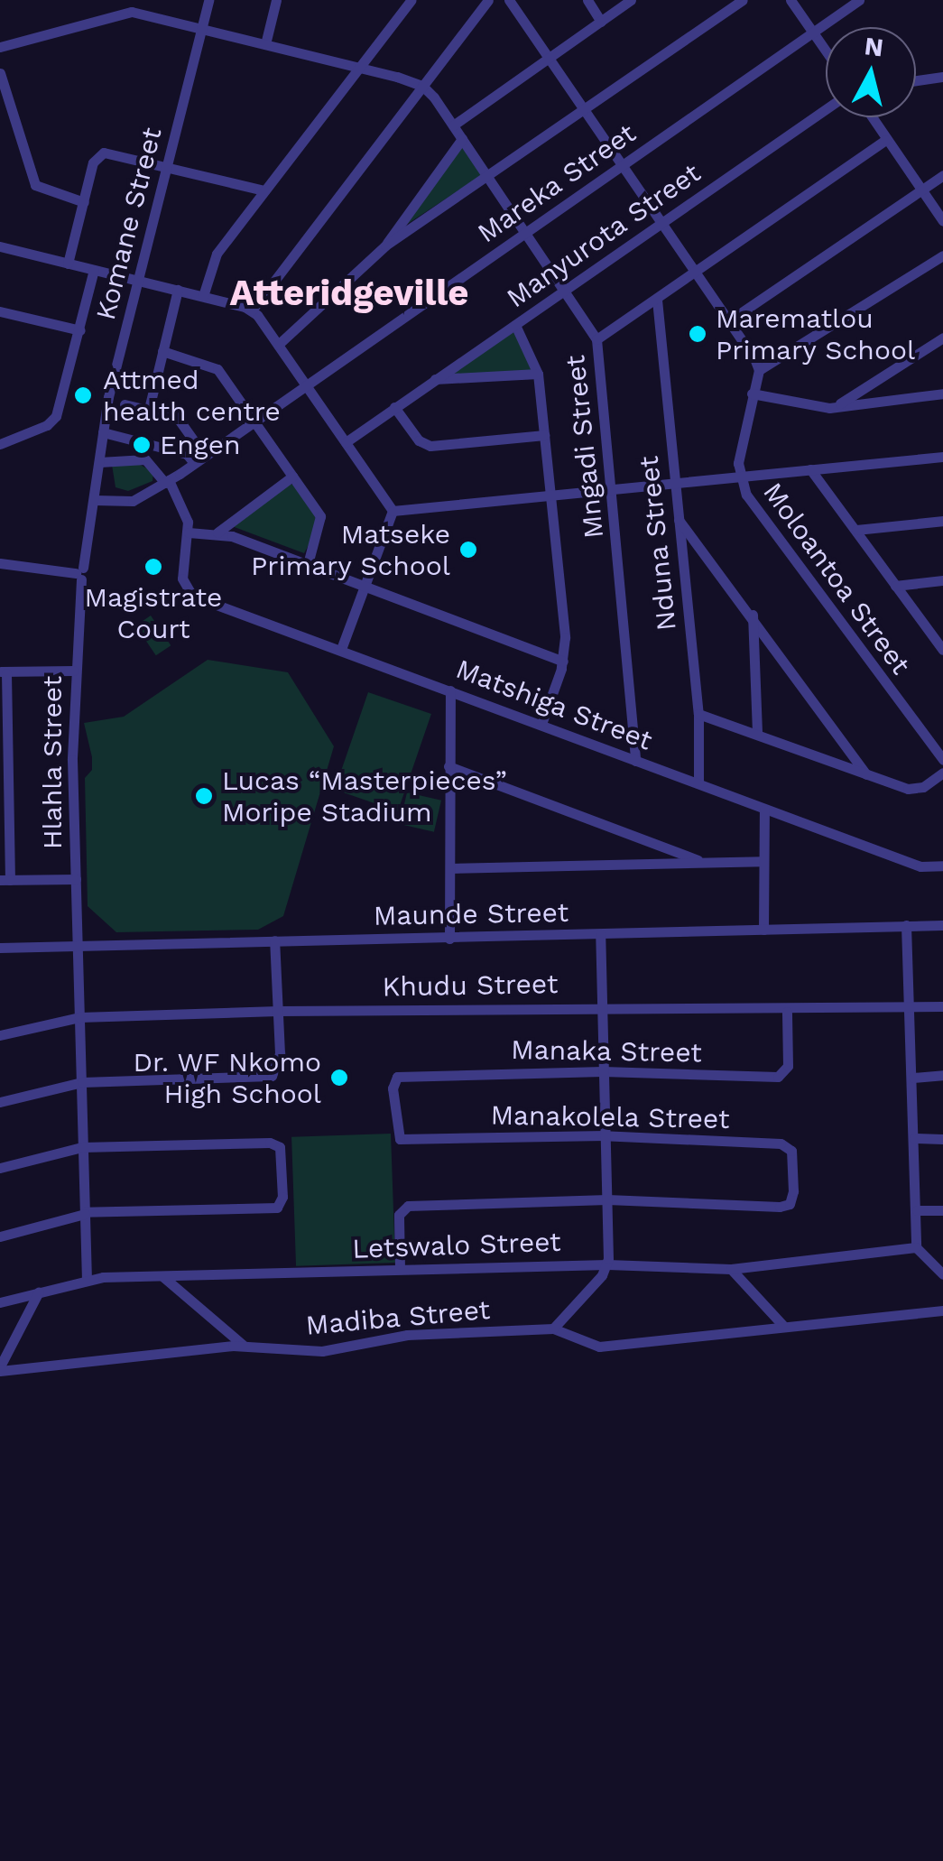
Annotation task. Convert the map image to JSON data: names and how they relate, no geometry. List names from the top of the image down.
{
  "streets": {
    "street": [
      "Mareka Street",
      "Komane Street",
      "Manyurota Street",
      "Mngadi Street",
      "Nduna Street",
      "Moloantoa Street",
      "Matshiga Street",
      "Hlahla Street",
      "Maunde Street",
      "Khudu Street",
      "Manaka Street",
      "Manakolela Street",
      "Letswalo Street",
      "Madiba Street"
    ]
  },
  "crossings": [
    ["Mareka Street", "Komane Street"],
    ["Mareka Street", "Mngadi Street"],
    ["Komane Street", "Hlahla Street"],
    ["Manyurota Street", "Mngadi Street"],
    ["Mngadi Street", "Matshiga Street"],
    ["Nduna Street", "Matshiga Street"],
    ["Hlahla Street", "Maunde Street"],
    ["Hlahla Street", "Khudu Street"],
    ["Hlahla Street", "Letswalo Street"],
    ["Khudu Street", "Manaka Street"],
    ["Manaka Street", "Manakolela Street"]
  ],
  "districts": ["Atteridgeville"],
  "places": [
    "Marematlou Primary School",
    "Attmed health centre",
    "Engen",
    "Matseke Primary School",
    "Magistrate Court",
    "Lucas “Masterpieces” Moripe Stadium",
    "Dr. WF Nkomo High School"
  ],
  "north": "top"
}
